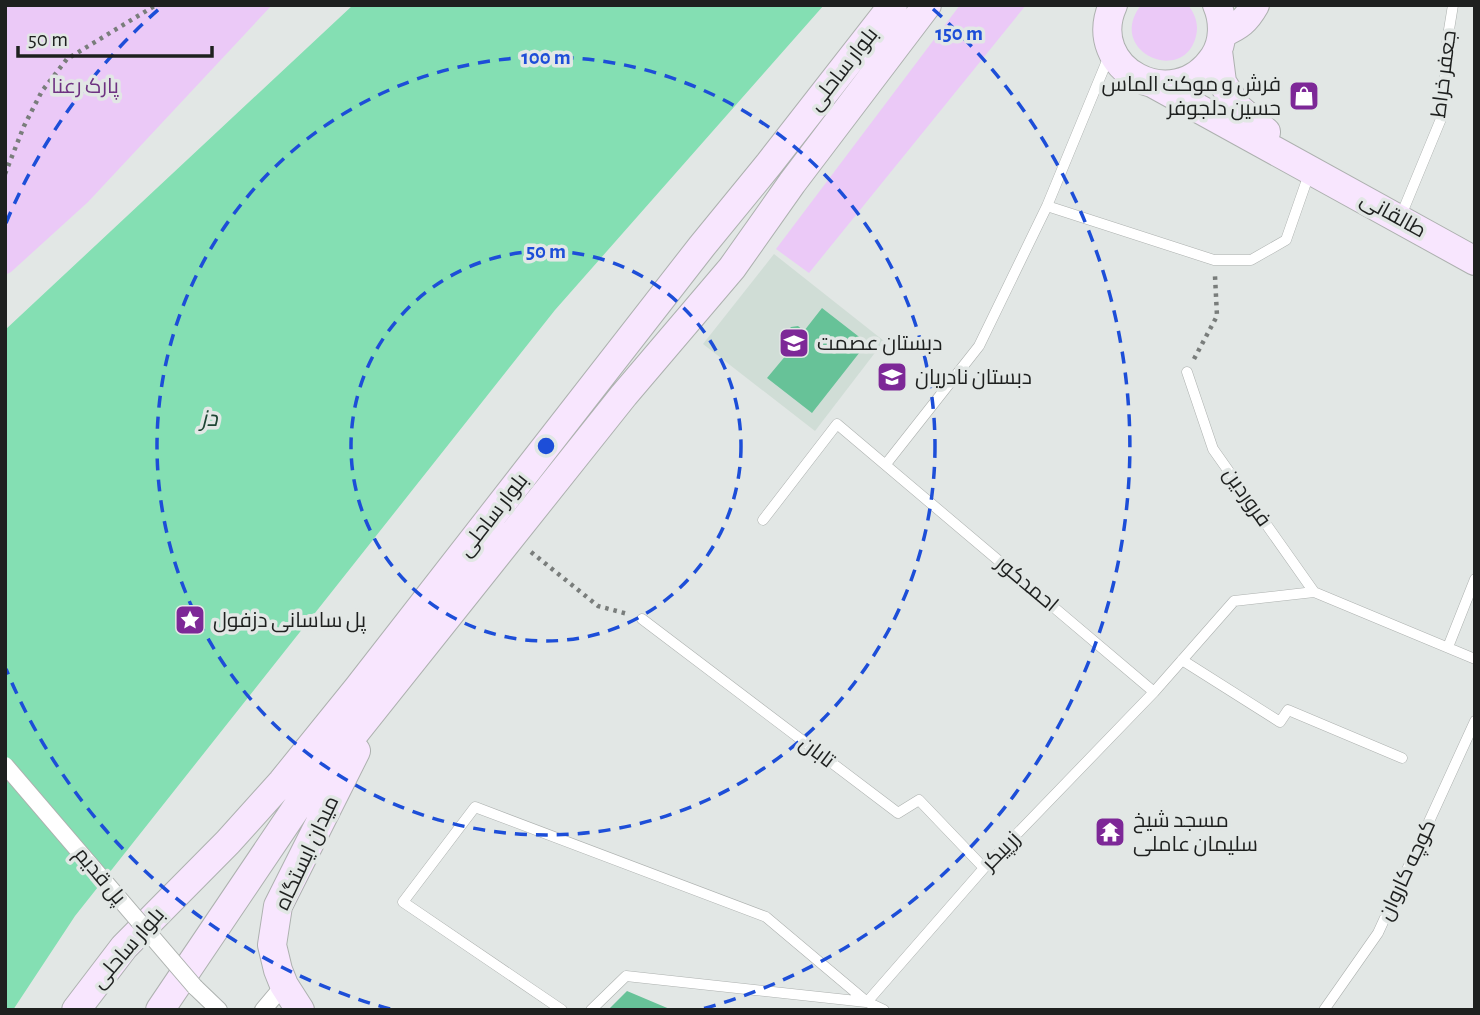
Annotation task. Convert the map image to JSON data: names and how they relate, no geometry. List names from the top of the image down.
{
  "streets": {
    "main road": ["بلوار ساحلی", "طالقانی", "میدان ایستگاه"],
    "street": ["پل قدیم"],
    "lane": [
      "جعفر خراط",
      "فروردین",
      "احمدکور",
      "تابان",
      "زرپیکر",
      "کوچه کاروان"
    ]
  },
  "crossings": [
    ["بلوار ساحلی", "میدان ایستگاه"],
    ["جعفر خراط", "طالقانی"],
    ["احمدکور", "زرپیکر"],
    ["تابان", "زرپیکر"]
  ],
  "water": ["دز"],
  "parks": ["پارک رعنا"],
  "places": {
    "shop": ["فرش و موکت الماس حسین دلجوفر"],
    "school or university": ["دبستان عصمت", "دبستان نادریان"],
    "place": ["پل ساسانی دزفول"],
    "temple": ["مسجد شیخ سلیمان عاملی"]
  },
  "scale_bar": "50 m",
  "rings": ["150 m", "100 m", "50 m"]
}
